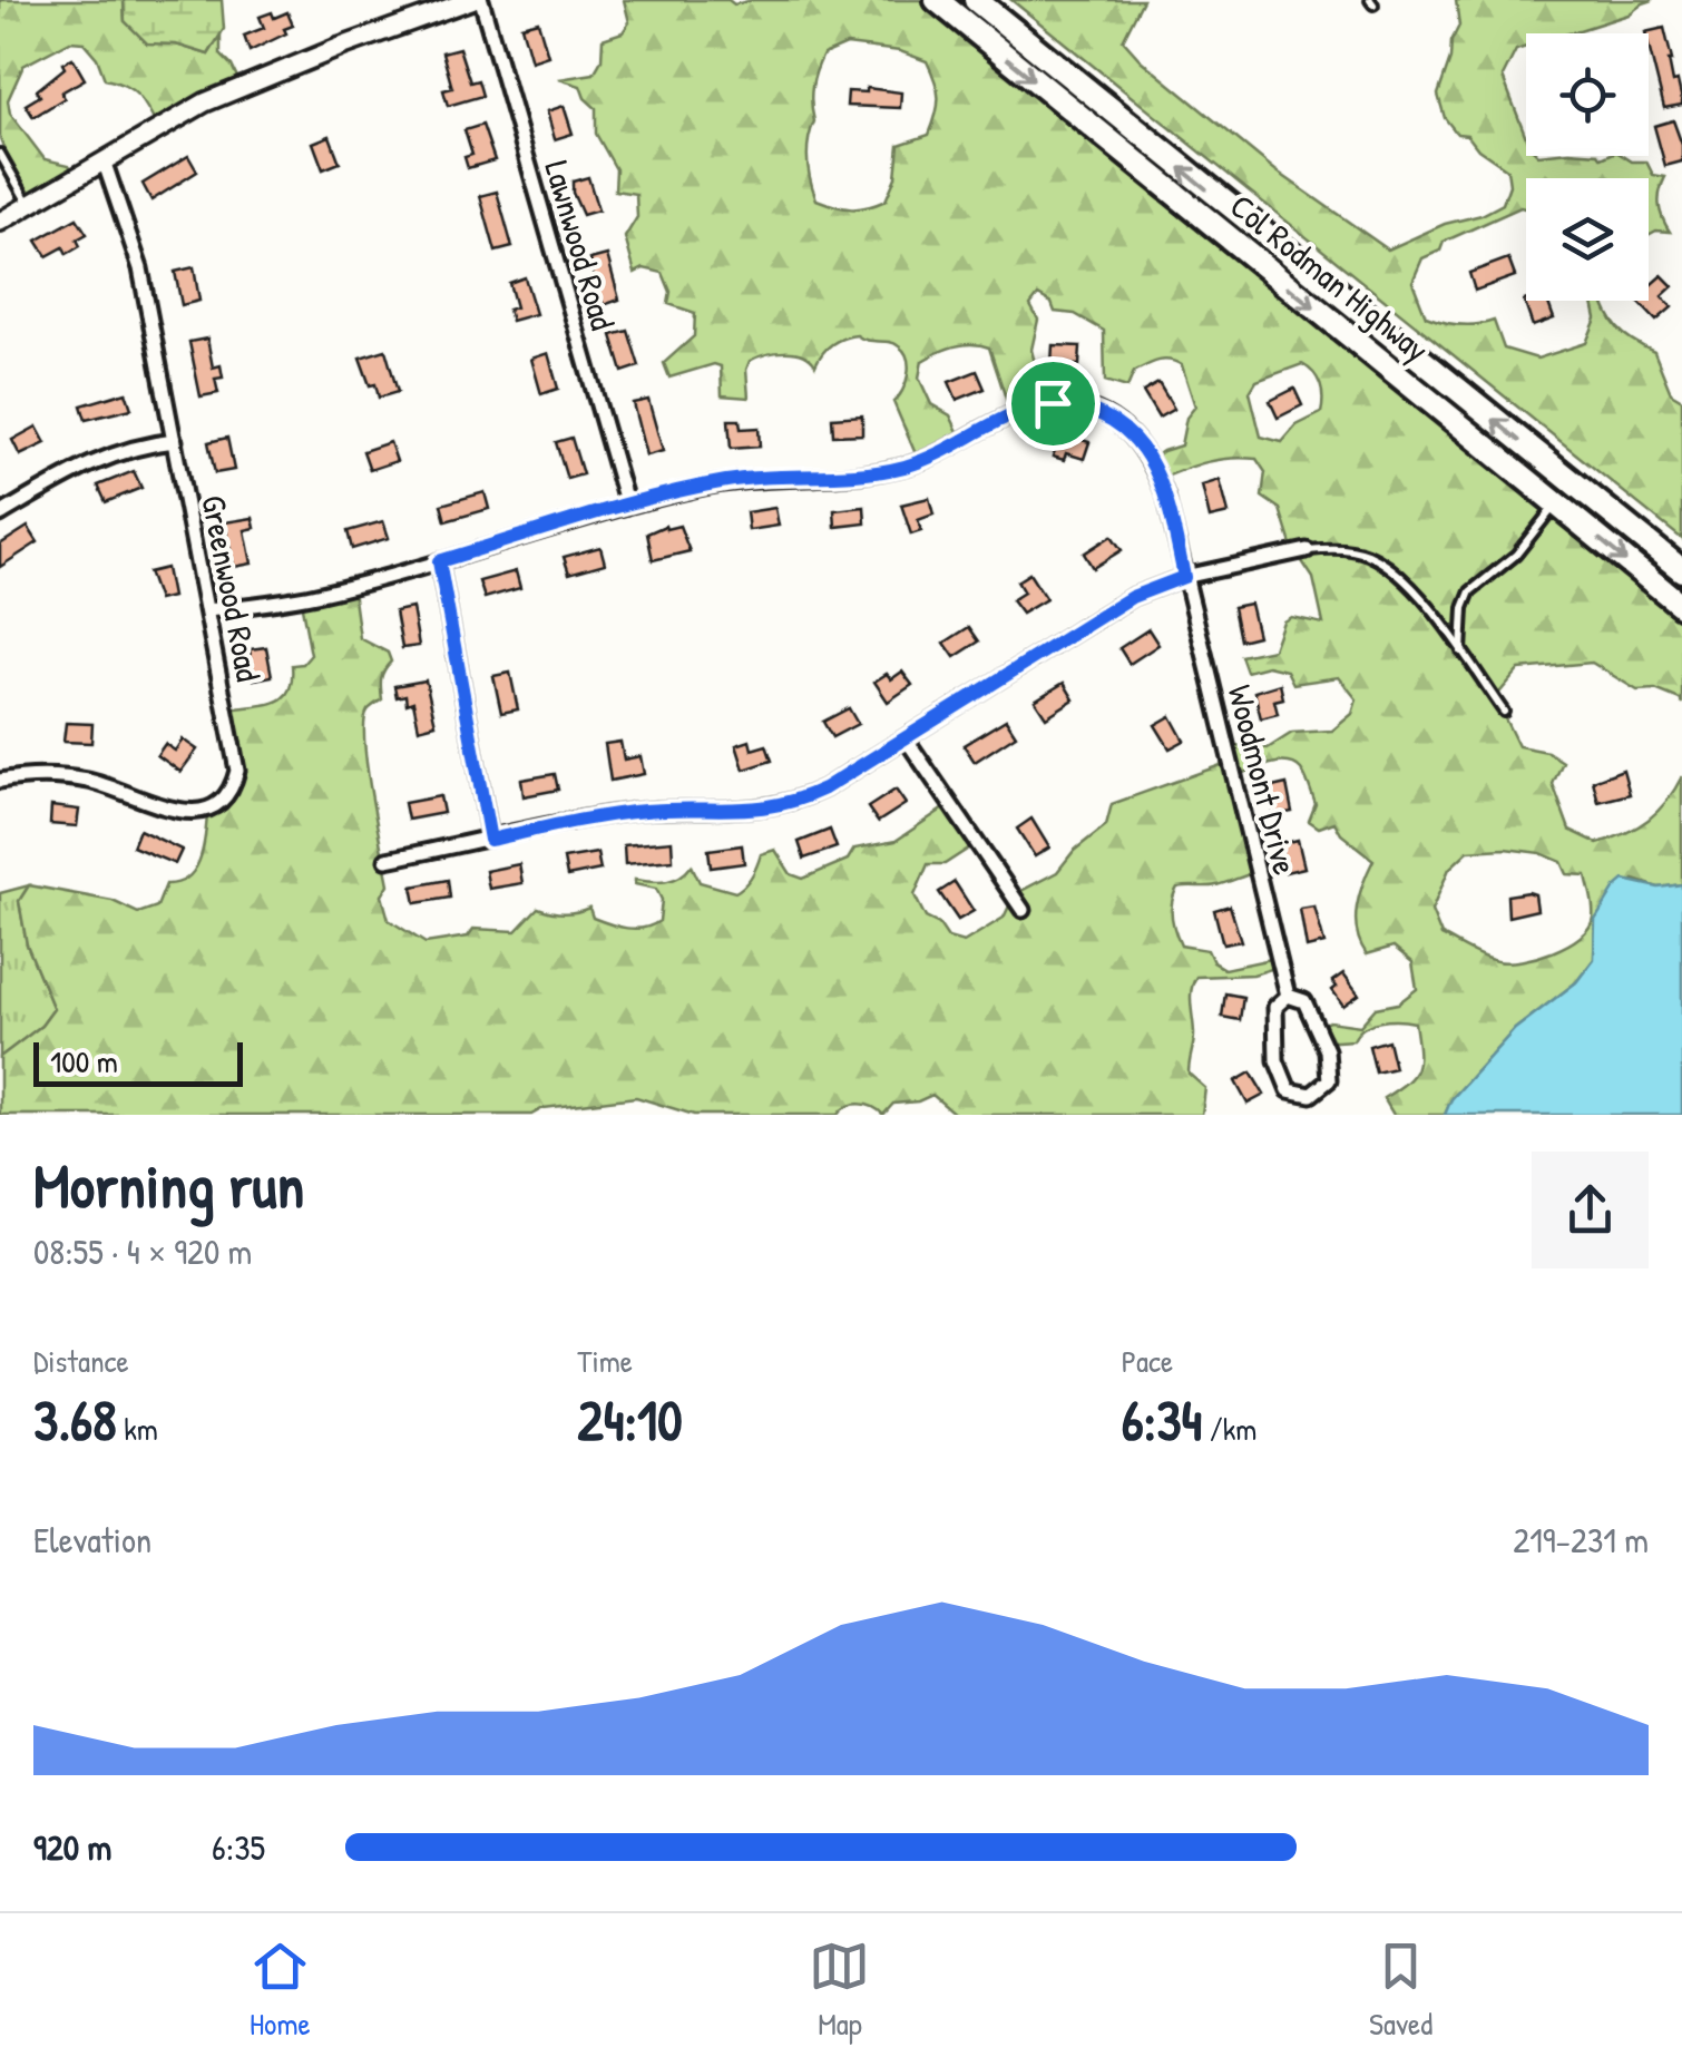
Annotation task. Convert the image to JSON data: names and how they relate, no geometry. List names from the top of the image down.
{
  "streets": {
    "highway": ["Col Rodman Highway"],
    "street": ["Lawnwood Road", "Greenwood Road", "Woodmont Drive"]
  },
  "crossings": [
    ["Lawnwood Road", "Woodmont Drive"],
    ["Greenwood Road", "Woodmont Drive"]
  ],
  "scale_bar": "100 m",
  "page": {
    "scale": "100 m",
    "heading": ["Morning run", "08:55 · 4 × 920 m"],
    "stats": [
      ["Distance", "3.68 km"],
      ["Time", "24:10"],
      ["Pace", "6:34 /km"]
    ],
    "chart": ["Elevation", "219–231 m"],
    "list": [
      {
        "name": "920 m",
        "note": "6:35"
      }
    ],
    "tabs": ["Home", "Map", "Saved"]
  }
}
